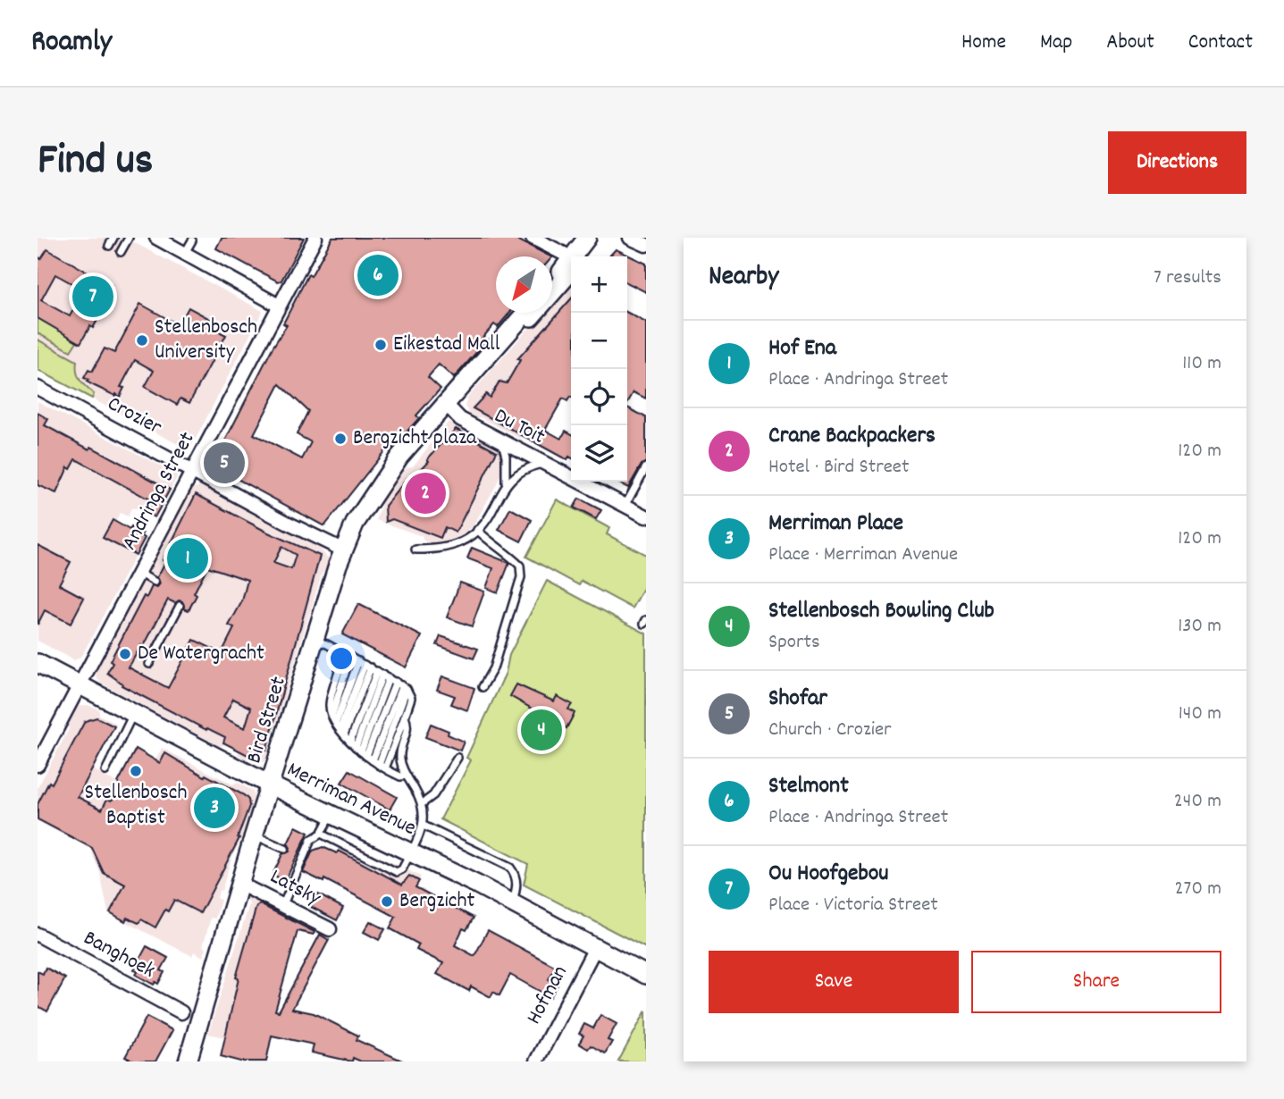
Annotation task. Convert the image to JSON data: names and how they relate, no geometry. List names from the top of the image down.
{
  "streets": {
    "street": [
      "Crozier",
      "Du Toit",
      "Andringa Street",
      "Bird Street",
      "Merriman Avenue",
      "Latsky",
      "Banghoek",
      "Hofman"
    ]
  },
  "crossings": [
    ["Crozier", "Andringa Street"],
    ["Crozier", "Bird Street"],
    ["Du Toit", "Bird Street"],
    ["Andringa Street", "Merriman Avenue"],
    ["Bird Street", "Merriman Avenue"],
    ["Bird Street", "Latsky"],
    ["Merriman Avenue", "Hofman"]
  ],
  "places": [
    "Stellenbosch University",
    "Eikestad Mall",
    "Bergzicht plaza",
    "De Watergracht",
    "Stellenbosch Baptist",
    "Bergzicht"
  ],
  "north": "bottom left",
  "page": {
    "header": "Roamly",
    "nav": [
      "Home",
      "Map",
      "About",
      "Contact"
    ],
    "title": "Find us",
    "buttons": [
      "Directions",
      ["Save", "Share"]
    ],
    "heading": ["Nearby", "7 results"],
    "pins": [
      "6",
      "7",
      "5",
      "2",
      "1",
      "4",
      "3"
    ],
    "map_buttons": ["+", "−"],
    "list": [
      {
        "mark": "1",
        "name": "Hof Ena",
        "note": "Place · Andringa Street",
        "value": "110 m"
      },
      {
        "mark": "2",
        "name": "Crane Backpackers",
        "note": "Hotel · Bird Street",
        "value": "120 m"
      },
      {
        "mark": "3",
        "name": "Merriman Place",
        "note": "Place · Merriman Avenue",
        "value": "120 m"
      },
      {
        "mark": "4",
        "name": "Stellenbosch Bowling Club",
        "note": "Sports",
        "value": "130 m"
      },
      {
        "mark": "5",
        "name": "Shofar",
        "note": "Church · Crozier",
        "value": "140 m"
      },
      {
        "mark": "6",
        "name": "Stelmont",
        "note": "Place · Andringa Street",
        "value": "240 m"
      },
      {
        "mark": "7",
        "name": "Ou Hoofgebou",
        "note": "Place · Victoria Street",
        "value": "270 m"
      }
    ]
  }
}
